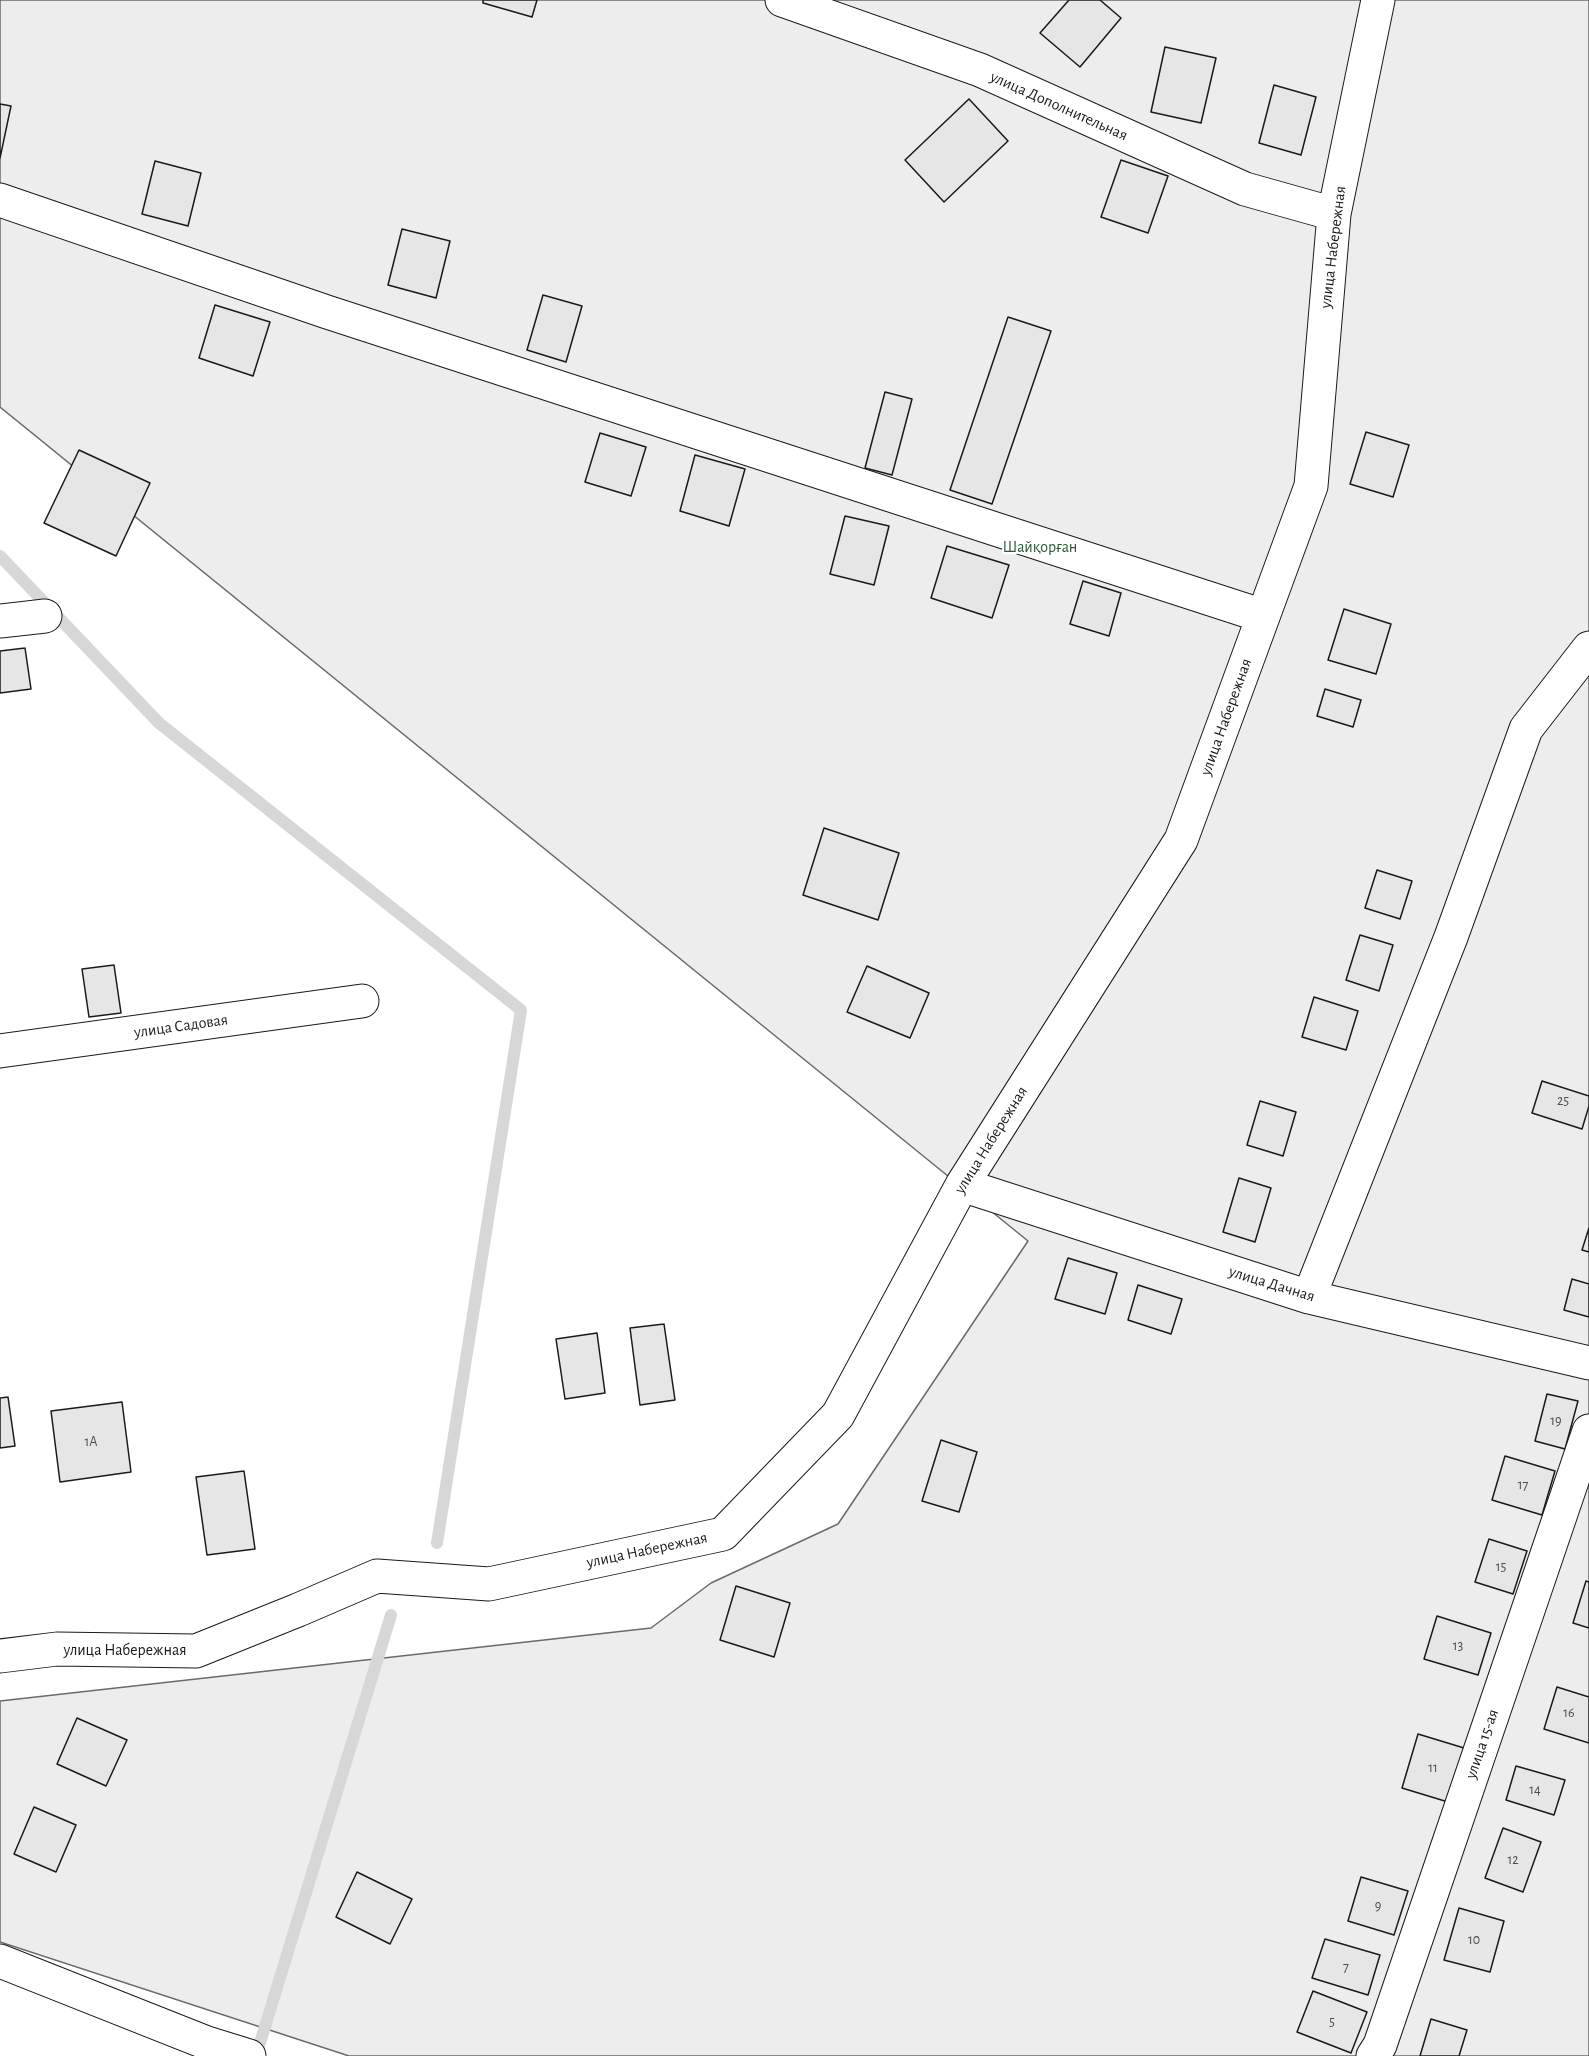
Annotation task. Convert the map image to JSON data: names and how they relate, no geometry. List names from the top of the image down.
{
  "streets": {
    "street": [
      "улица Дополнительная",
      "улица Набережная",
      "улица Садовая",
      "улица Дачная",
      "улица 15-ая"
    ]
  },
  "crossings": [
    ["улица Дополнительная", "улица Набережная"],
    ["улица Набережная", "улица Дачная"]
  ],
  "parks": ["Шайқорған"],
  "house_numbers": [
    "25",
    "19",
    "1А",
    "17",
    "15",
    "13",
    "16",
    "11",
    "14",
    "12",
    "9",
    "10",
    "7",
    "5"
  ]
}
